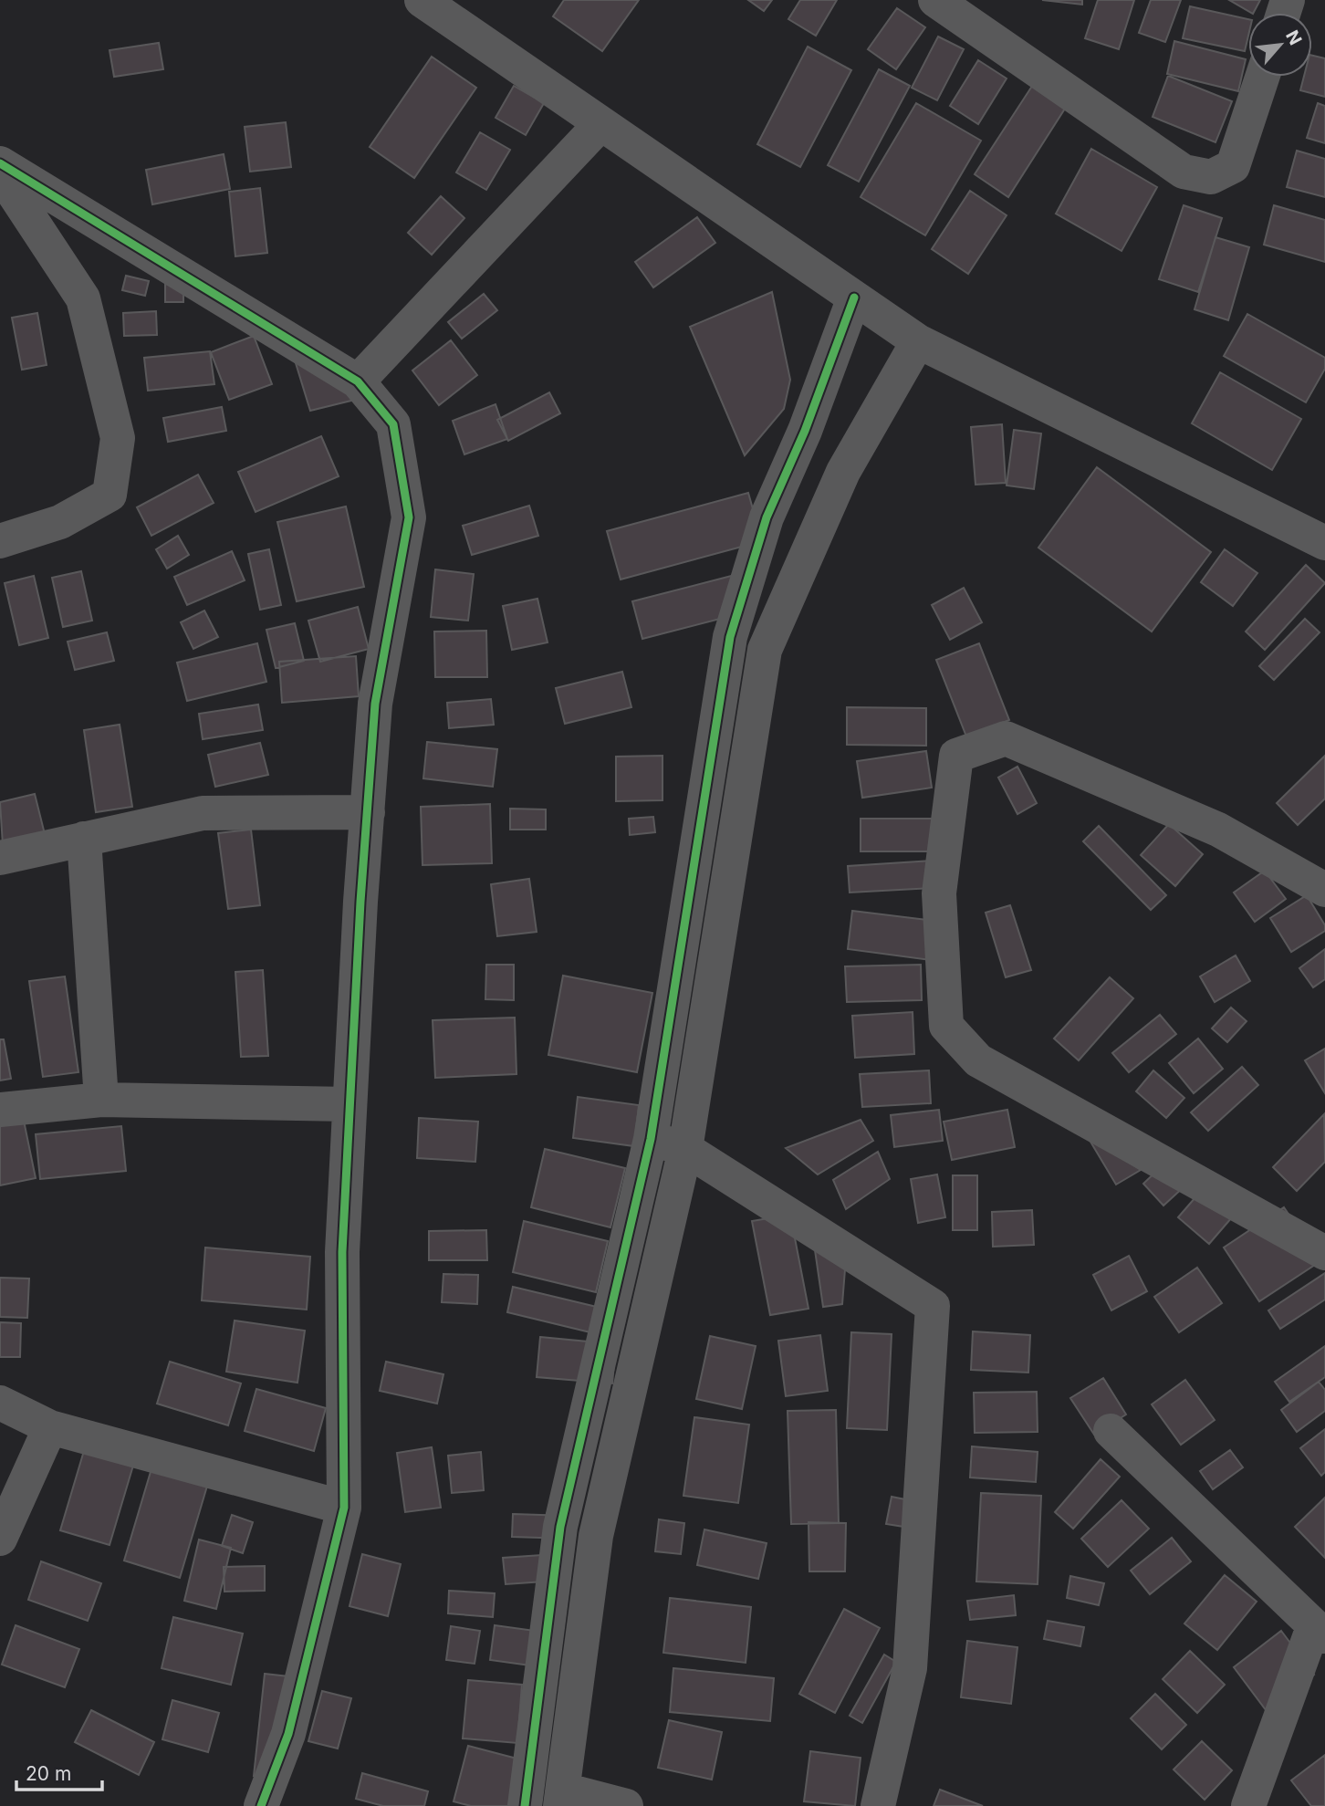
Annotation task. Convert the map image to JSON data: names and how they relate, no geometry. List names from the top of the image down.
{
  "scale_bar": "20 m",
  "north": "top right"
}
